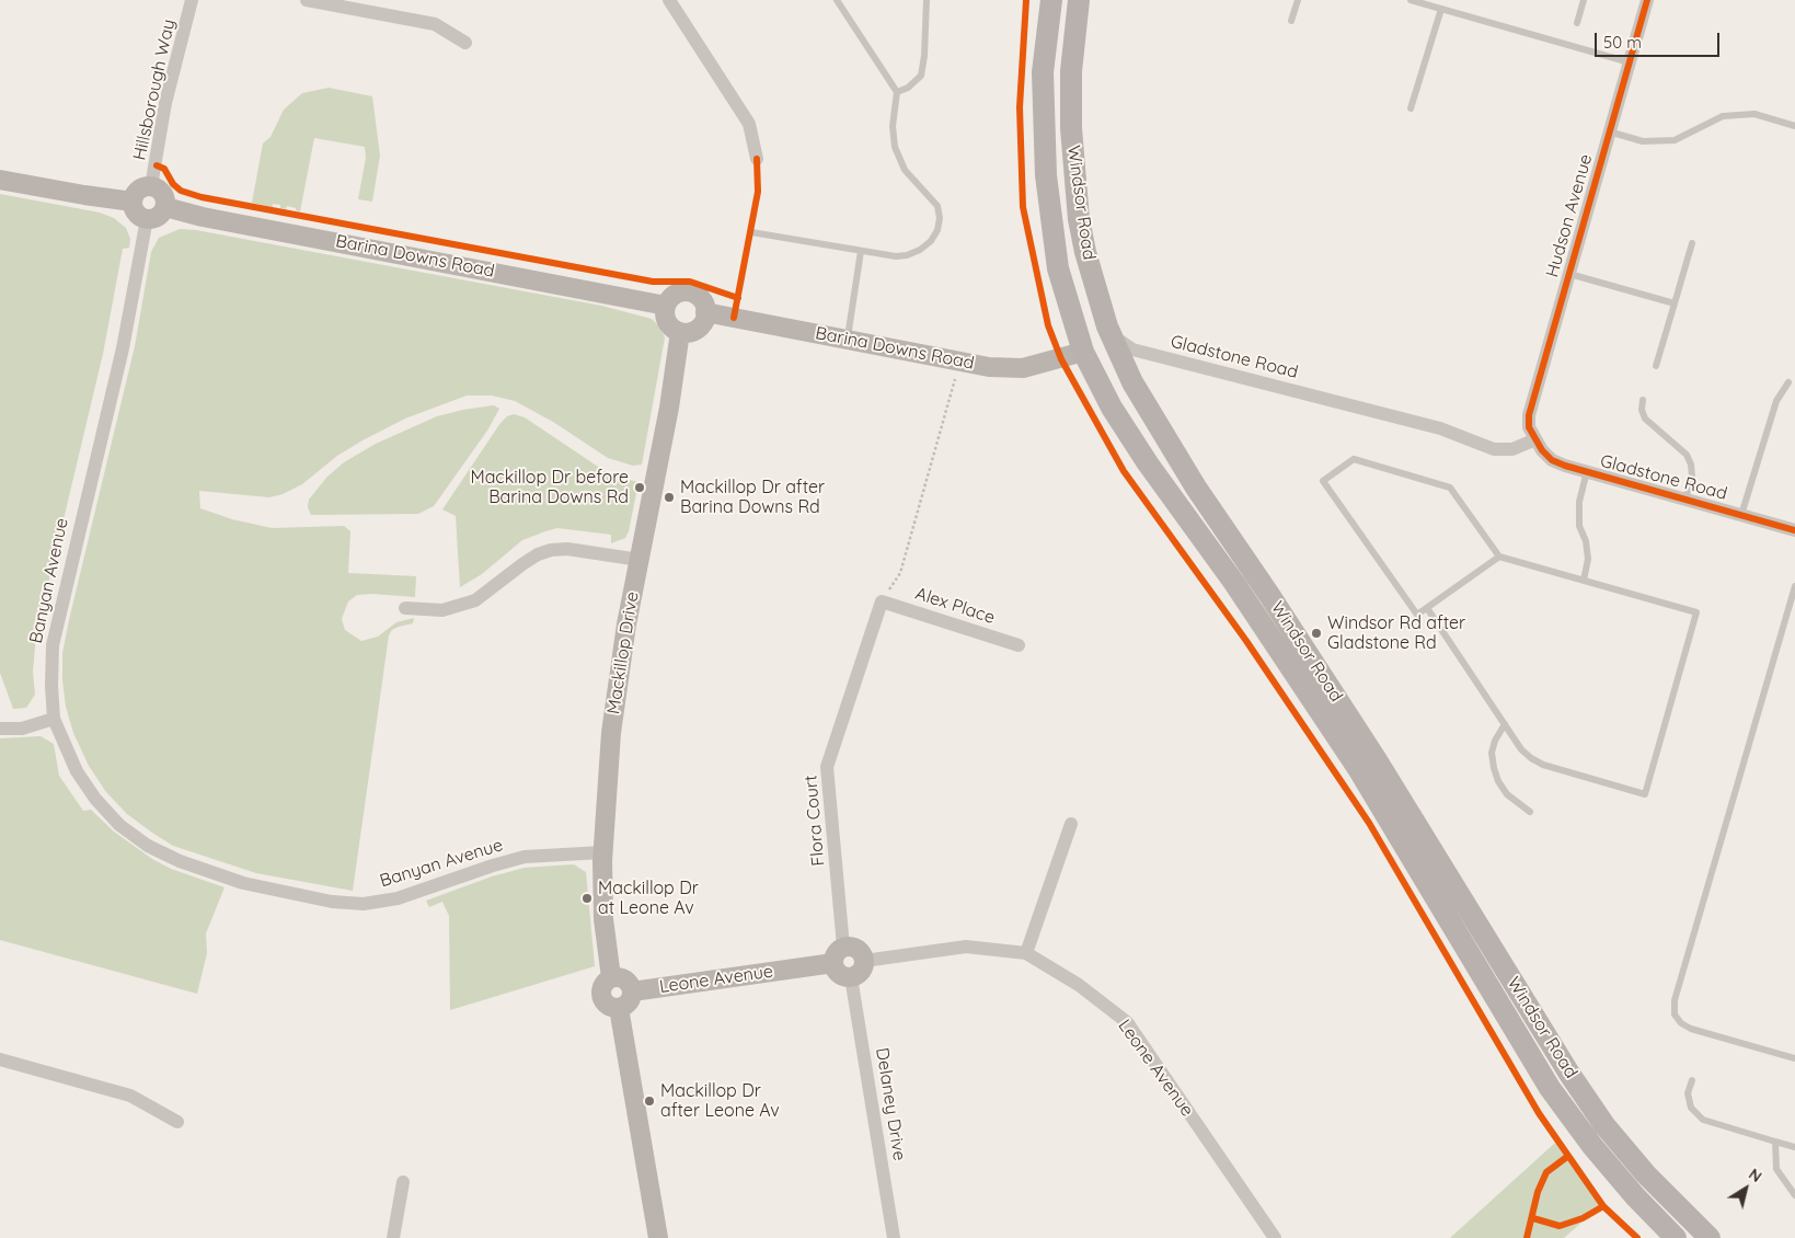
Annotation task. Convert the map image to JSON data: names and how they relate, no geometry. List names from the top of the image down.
{
  "streets": {
    "main road": [
      "Windsor Road",
      "Barina Downs Road",
      "Mackillop Drive",
      "Leone Avenue"
    ],
    "street": [
      "Hillsborough Way",
      "Hudson Avenue",
      "Gladstone Road",
      "Banyan Avenue",
      "Alex Place",
      "Flora Court",
      "Delaney Drive"
    ]
  },
  "crossings": [
    ["Hillsborough Way", "Barina Downs Road"],
    ["Hillsborough Way", "Banyan Avenue"],
    ["Windsor Road", "Barina Downs Road"],
    ["Windsor Road", "Gladstone Road"],
    ["Hudson Avenue", "Gladstone Road"],
    ["Barina Downs Road", "Banyan Avenue"],
    ["Barina Downs Road", "Mackillop Drive"],
    ["Banyan Avenue", "Mackillop Drive"],
    ["Alex Place", "Flora Court"],
    ["Mackillop Drive", "Leone Avenue"],
    ["Flora Court", "Leone Avenue"],
    ["Flora Court", "Delaney Drive"],
    ["Leone Avenue", "Delaney Drive"]
  ],
  "places": [
    "Mackillop Dr before Barina Downs Rd",
    "Mackillop Dr after Barina Downs Rd",
    "Windsor Rd after Gladstone Rd",
    "Mackillop Dr at Leone Av",
    "Mackillop Dr after Leone Av"
  ],
  "scale_bar": "50 m",
  "north": "top right"
}
